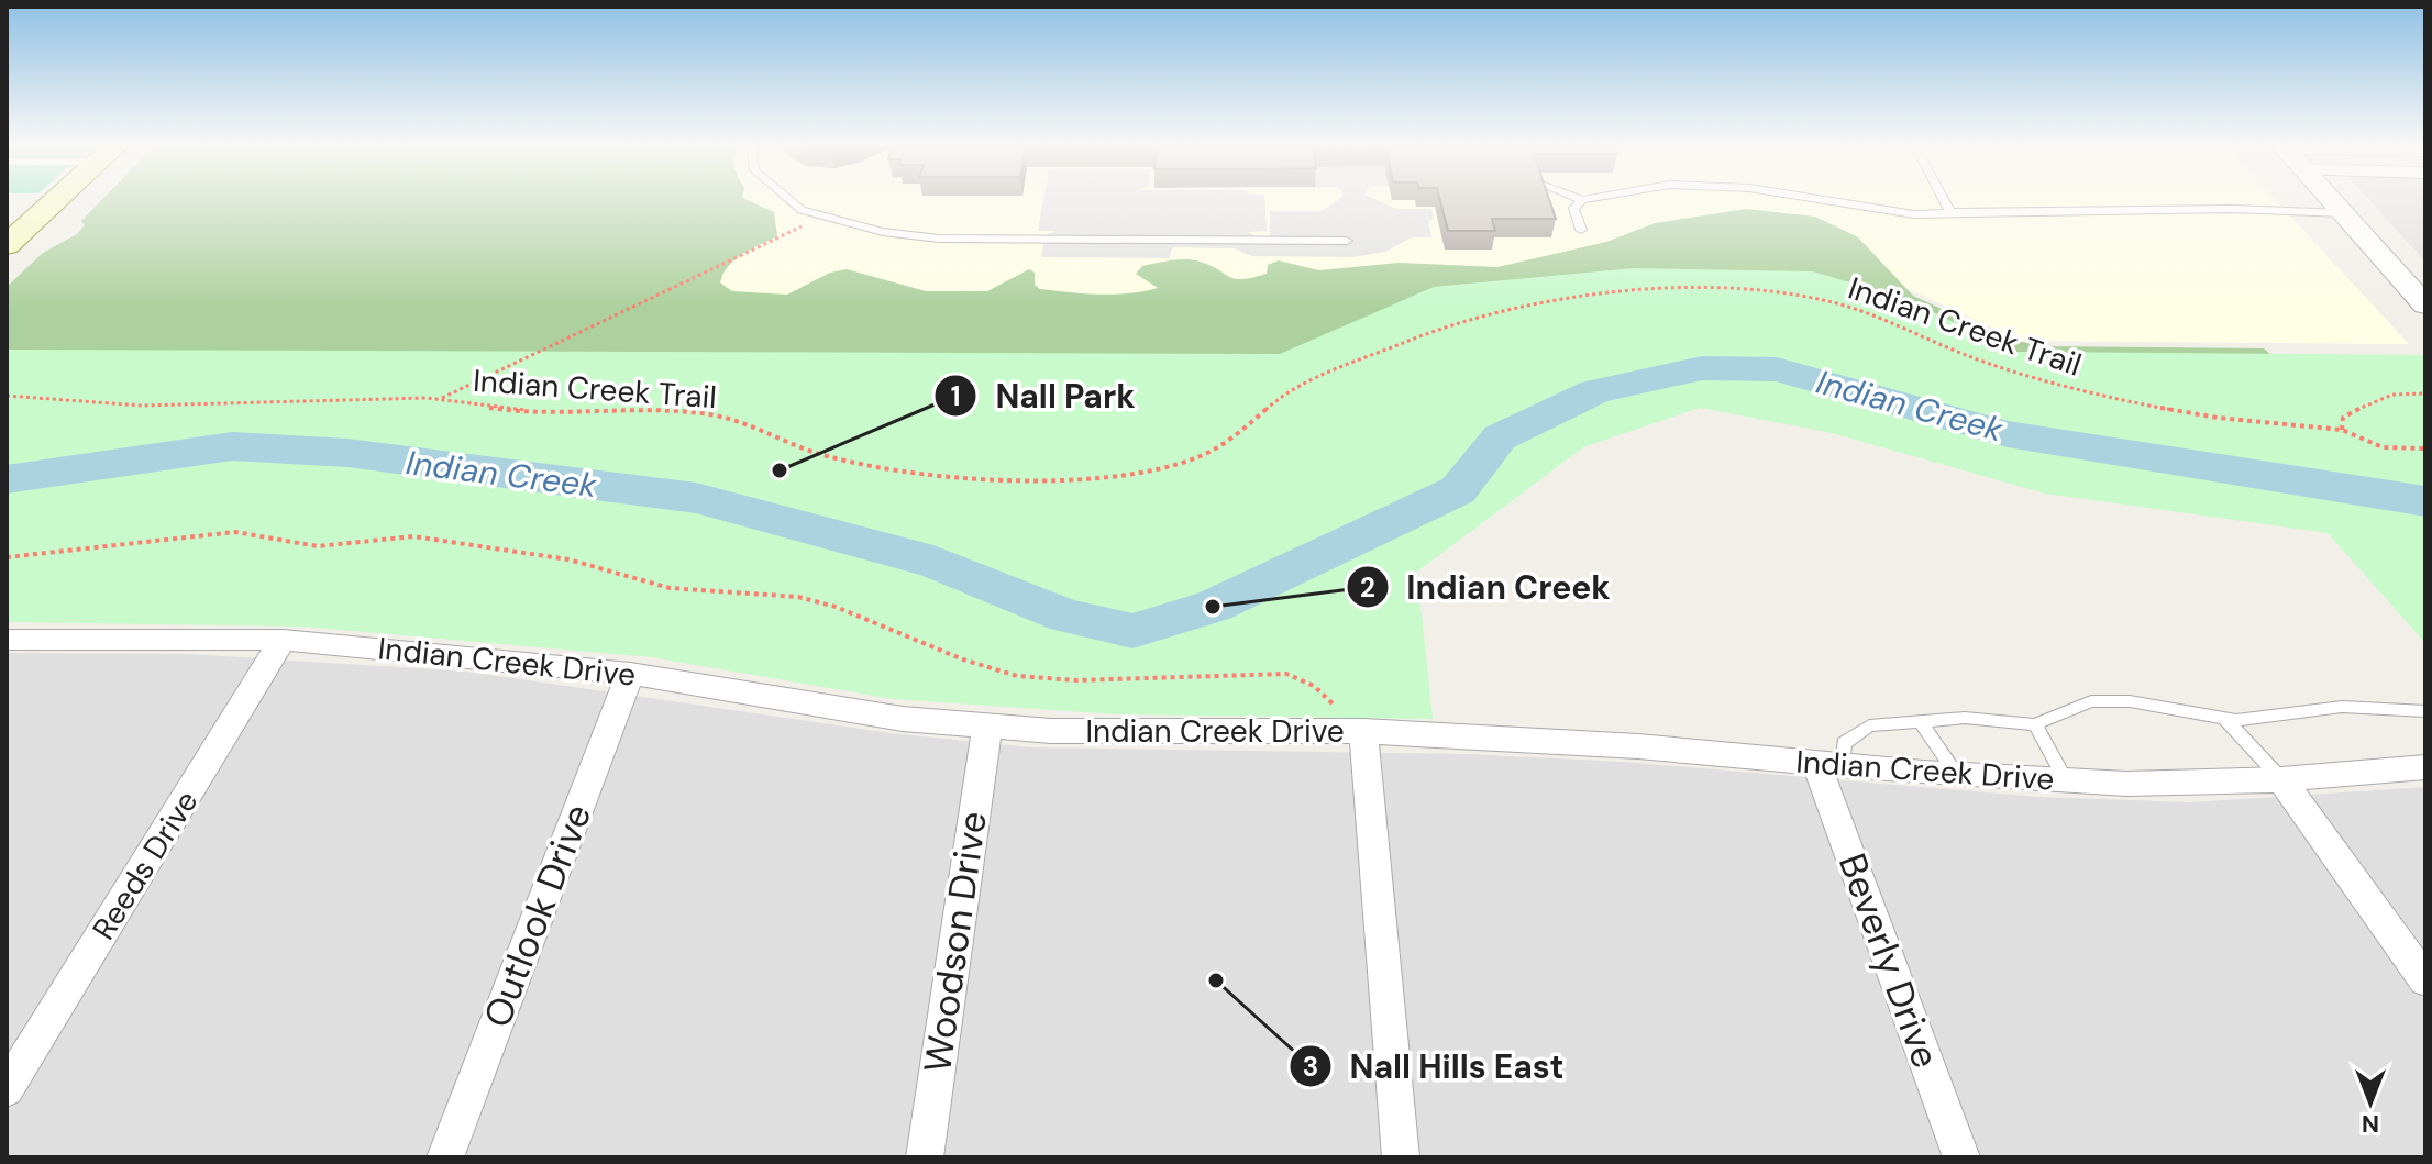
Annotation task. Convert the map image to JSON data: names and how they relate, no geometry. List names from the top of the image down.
{
  "streets": {
    "street": [
      "Indian Creek Drive",
      "Reeds Drive",
      "Outlook Drive",
      "Woodson Drive",
      "Beverly Drive"
    ],
    "path": ["Indian Creek Trail"]
  },
  "crossings": [
    ["Indian Creek Drive", "Reeds Drive"],
    ["Indian Creek Drive", "Outlook Drive"],
    ["Indian Creek Drive", "Woodson Drive"],
    ["Indian Creek Drive", "Beverly Drive"]
  ],
  "water": ["Indian Creek"],
  "places": ["Nall Park", "Indian Creek", "Nall Hills East"],
  "north": "bottom"
}
